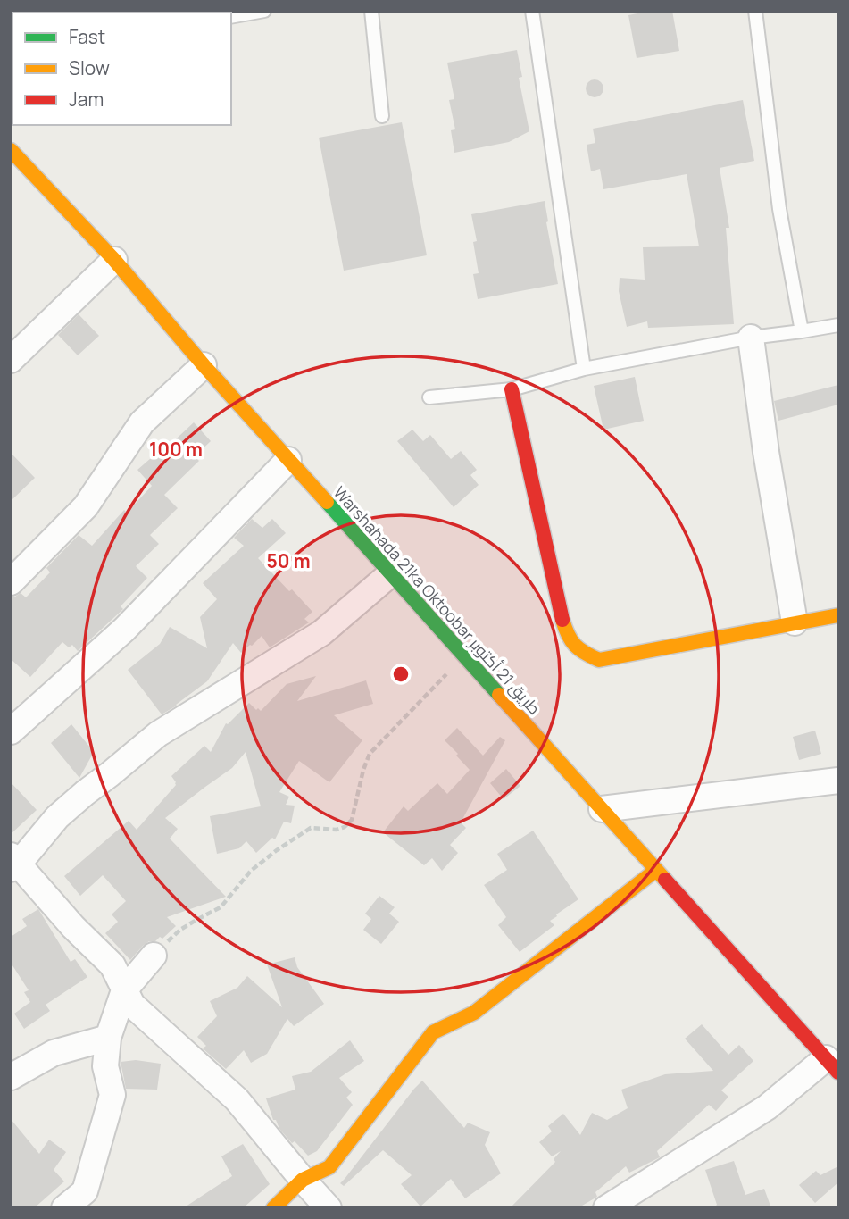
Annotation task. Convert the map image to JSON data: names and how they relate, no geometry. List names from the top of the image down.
{
  "streets": {
    "main road": ["Warshahada 21ka Oktoobar طريق 21 أكتوبر"]
  },
  "legend": ["Fast", "Slow", "Jam"],
  "rings": ["100 m", "50 m"]
}
